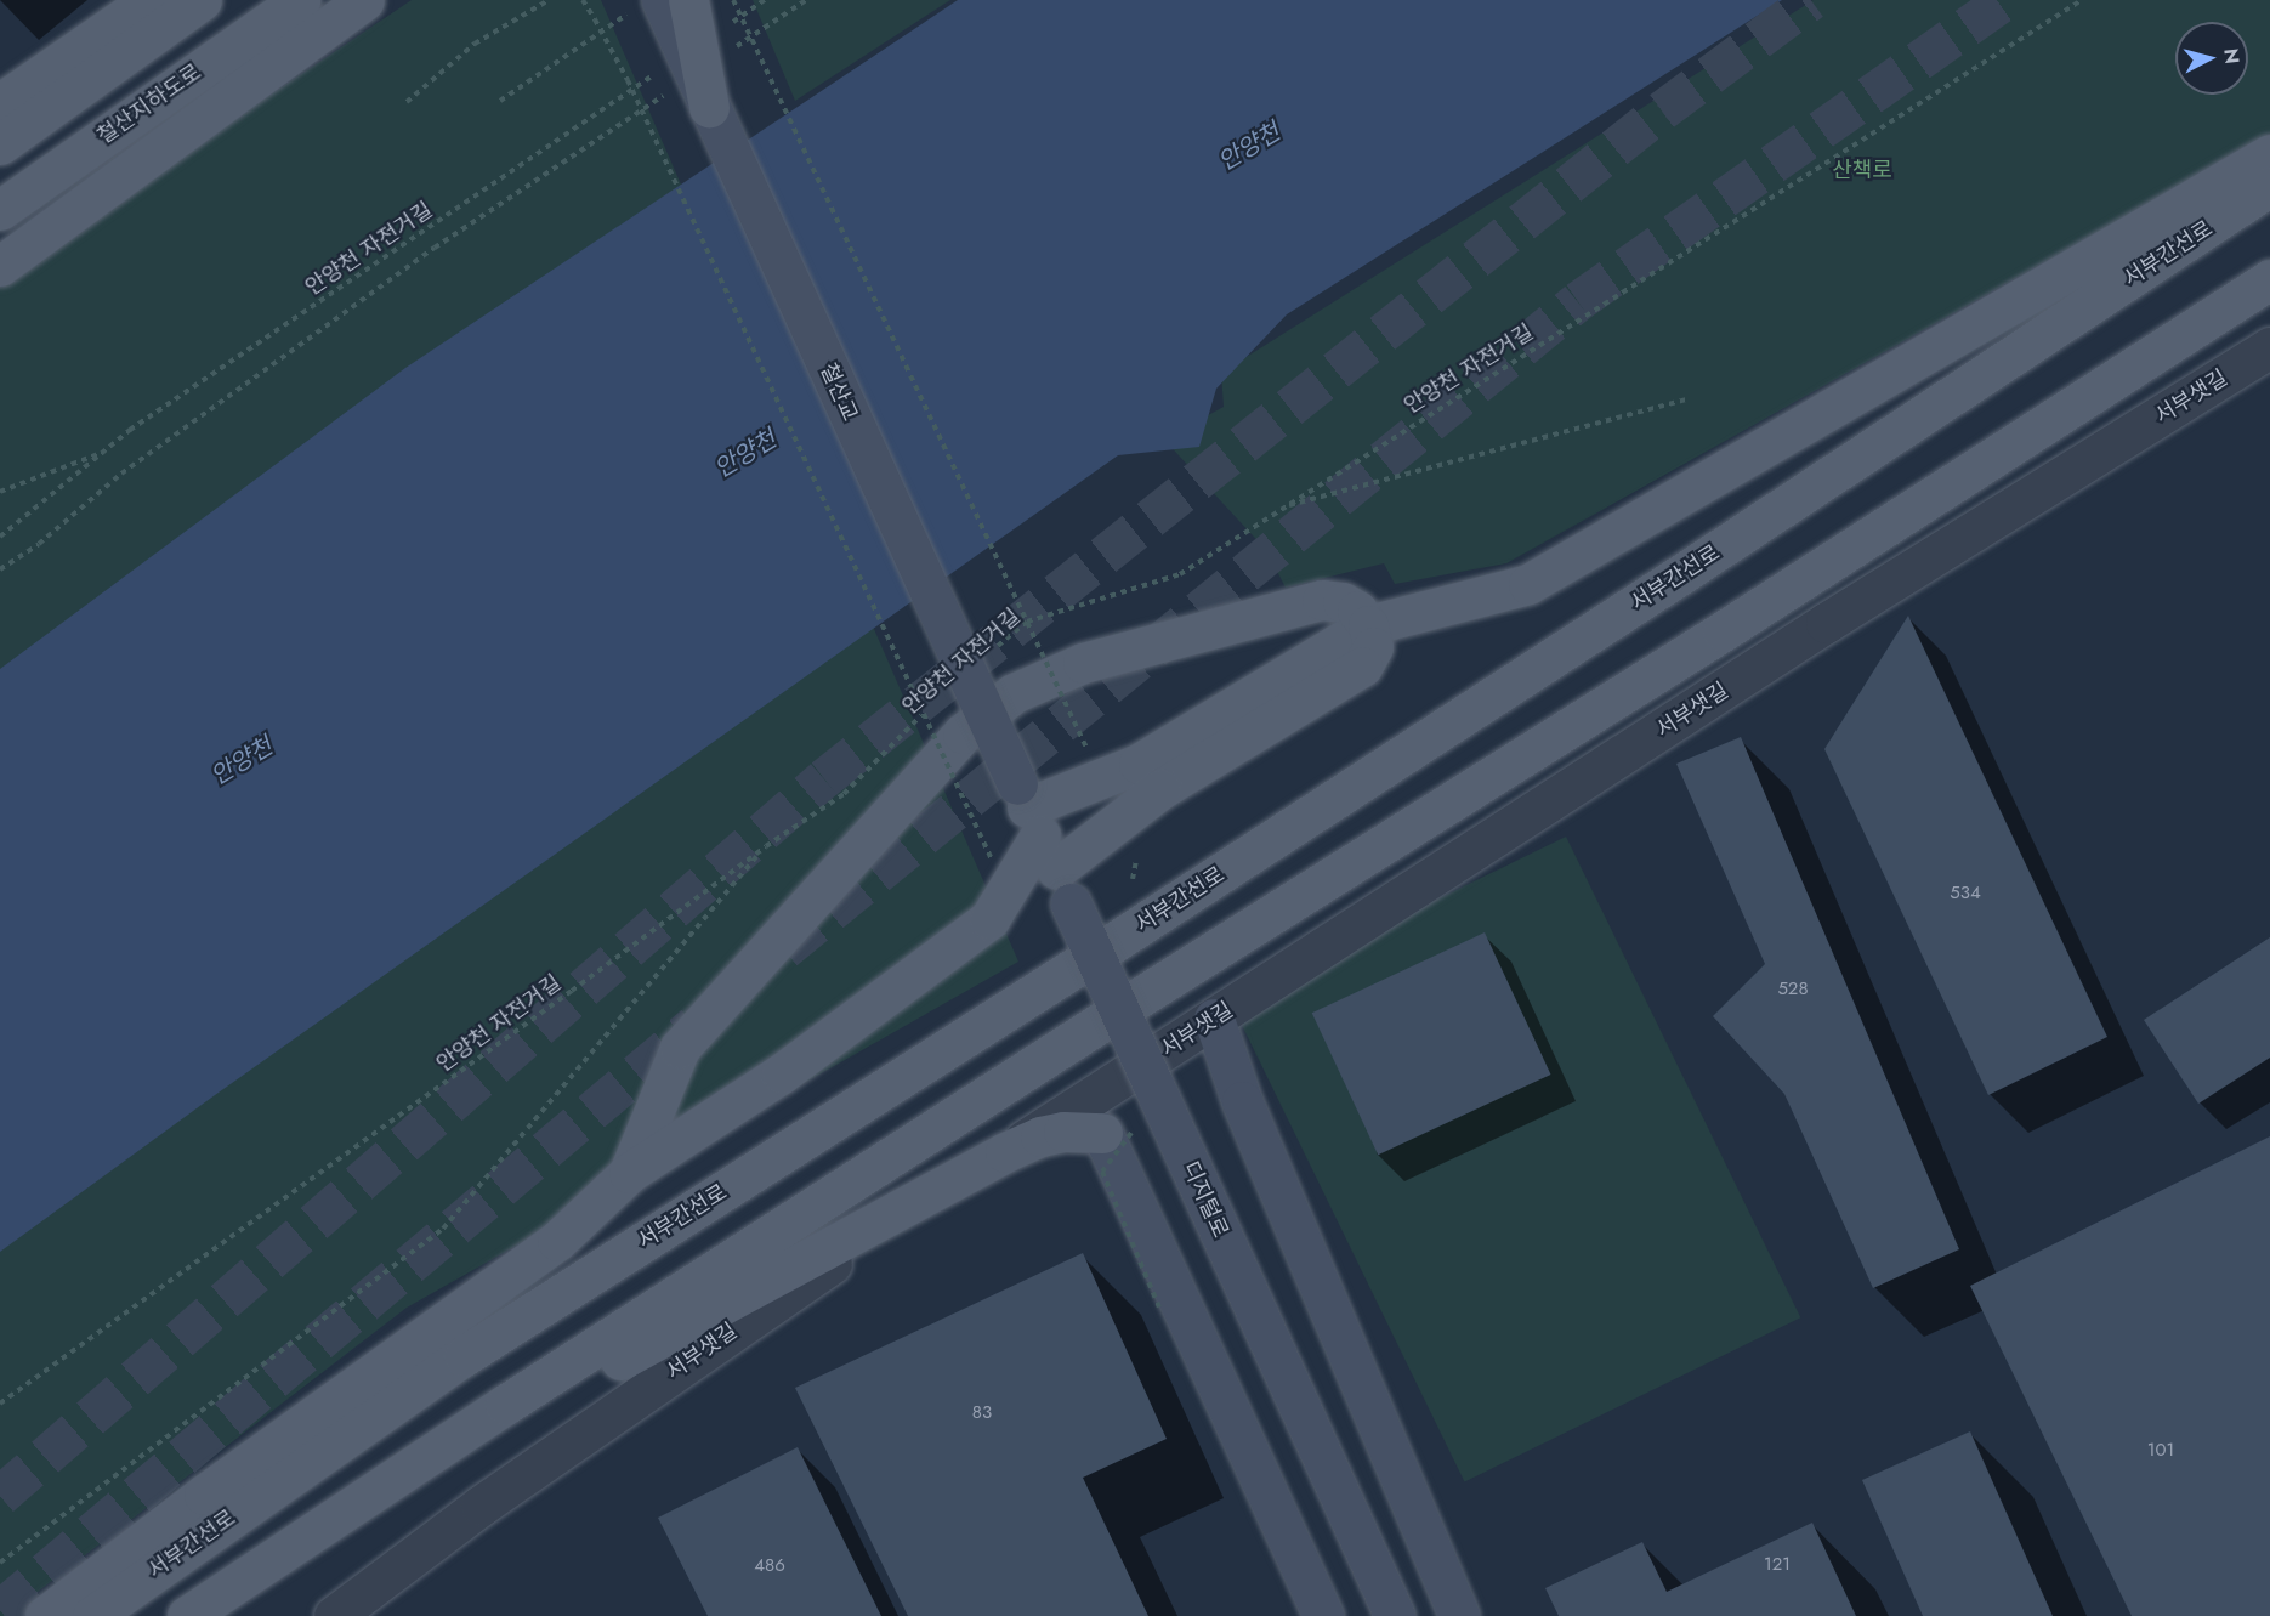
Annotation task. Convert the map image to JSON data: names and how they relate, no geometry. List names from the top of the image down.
{
  "streets": {
    "main road": [
      "철산지하도로",
      "서부간선로",
      "철산교",
      "디지털로"
    ],
    "street": ["서부샛길"],
    "path": ["안양천 자전거길"]
  },
  "crossings": [
    ["철산교", "디지털로"]
  ],
  "water": ["안양천"],
  "parks": ["산책로"],
  "house_numbers": [
    "534",
    "528",
    "83",
    "101",
    "121",
    "486"
  ],
  "north": "right"
}
